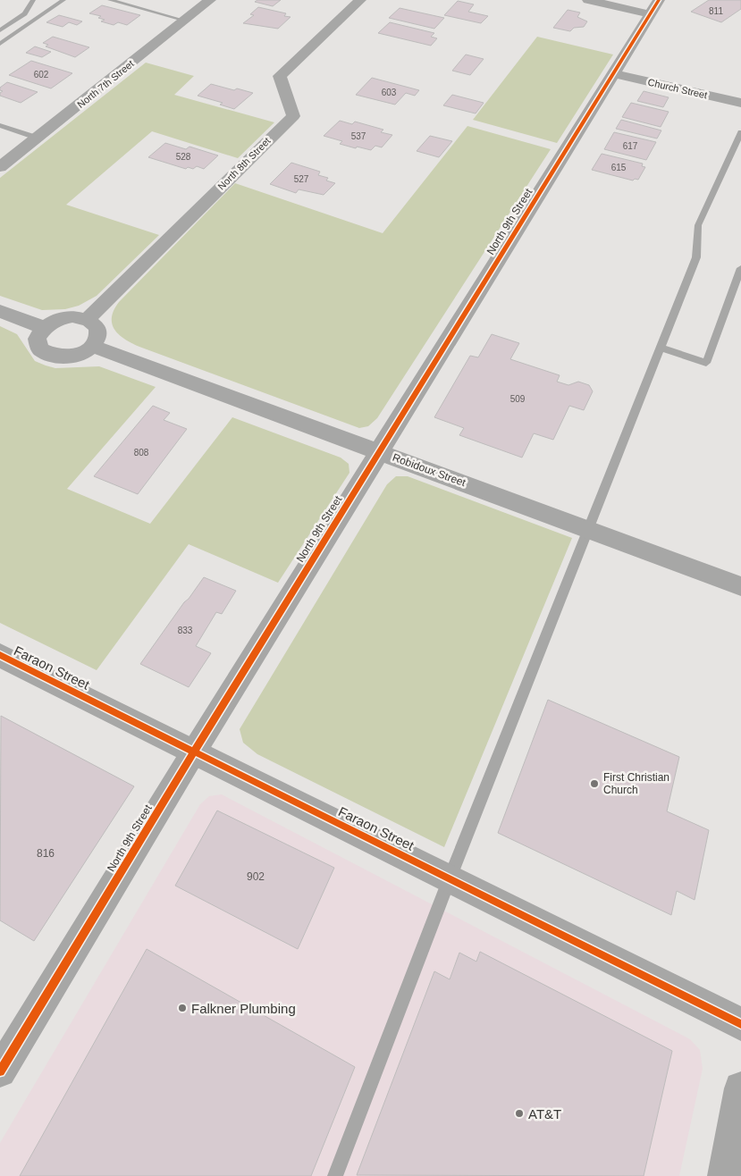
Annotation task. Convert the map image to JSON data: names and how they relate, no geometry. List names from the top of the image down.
{
  "streets": {
    "street": [
      "North 7th Street",
      "Church Street",
      "North 8th Street",
      "North 9th Street",
      "Robidoux Street",
      "Faraon Street"
    ]
  },
  "crossings": [
    ["Church Street", "North 9th Street"],
    ["North 8th Street", "Robidoux Street"],
    ["North 9th Street", "Robidoux Street"],
    ["North 9th Street", "Faraon Street"]
  ],
  "places": ["First Christian Church", "Falkner Plumbing", "AT&T"],
  "house_numbers": [
    "811",
    "602",
    "603",
    "537",
    "617",
    "528",
    "615",
    "527",
    "509",
    "808",
    "833",
    "816",
    "902"
  ]
}
